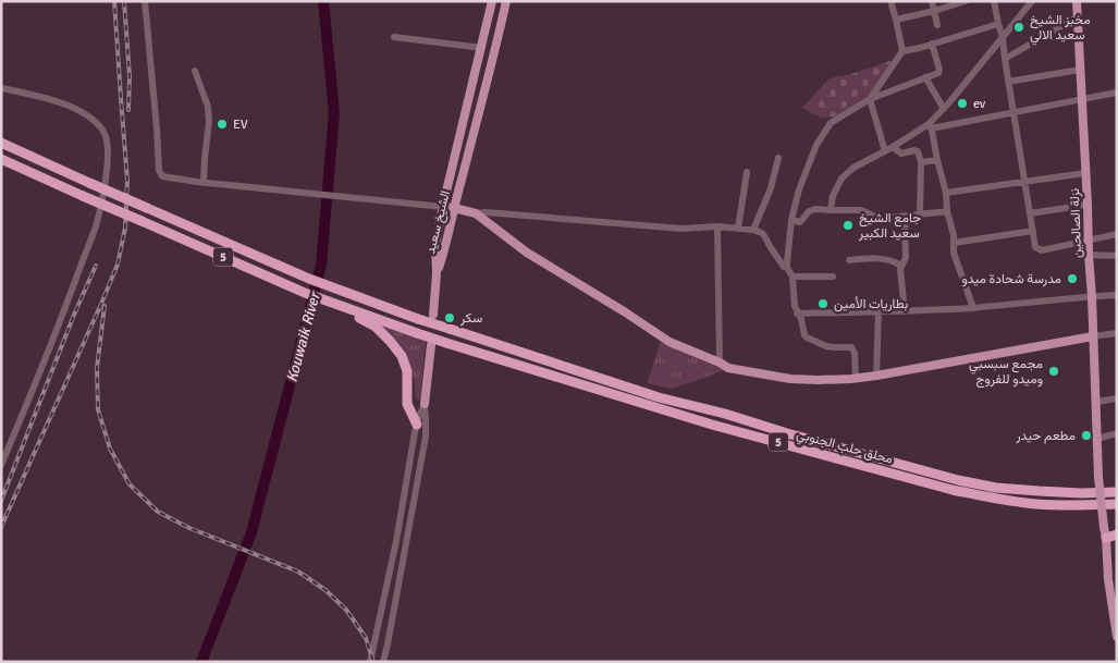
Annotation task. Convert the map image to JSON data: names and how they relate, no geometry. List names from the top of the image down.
{
  "streets": {
    "highway": ["5", "محلق حلب الجنوبي"],
    "main road": ["الشيخ سعيد", "نزلة الصالحين"]
  },
  "crossings": [
    ["5", "محلق حلب الجنوبي"]
  ],
  "water": ["Kouwaik River"],
  "places": [
    "مخبز الشيخ سعيد الالي",
    "ev",
    "EV",
    "جامع الشيخ سعيد الكبير",
    "مدرسة شحادة ميدو",
    "بطاريات الأمين",
    "سكر",
    "مجمع سبسبي وميدو للفروج",
    "مطعم حيدر"
  ]
}
